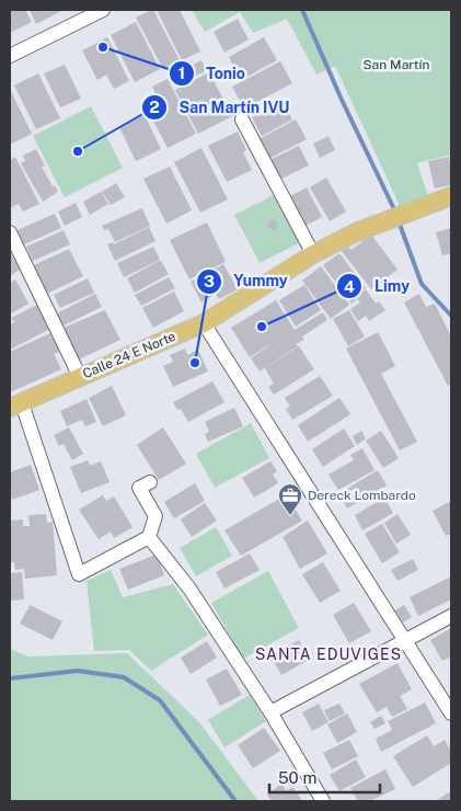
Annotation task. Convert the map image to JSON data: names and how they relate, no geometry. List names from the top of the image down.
{
  "streets": {
    "main road": ["Calle 24 E Norte"]
  },
  "districts": ["SANTA EDUVIGES"],
  "parks": ["San Martín"],
  "places": {
    "other": [
      "Tonio",
      "San Martín IVU",
      "Limy",
      "Yummy"
    ],
    "office": ["Dereck Lombardo"]
  },
  "scale_bar": "50 m"
}
